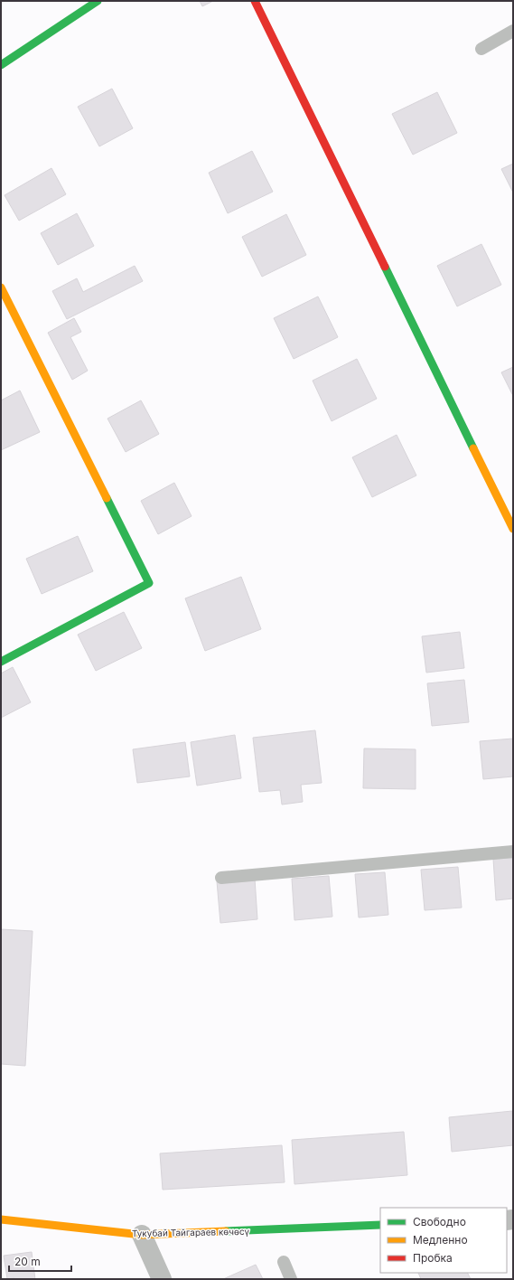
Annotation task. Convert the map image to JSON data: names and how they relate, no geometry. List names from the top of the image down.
{
  "streets": {
    "main road": ["Тукубай Тайгараев көчөсү"]
  },
  "legend": ["Свободно", "Медленно", "Пробка"],
  "scale_bar": "20 m"
}
